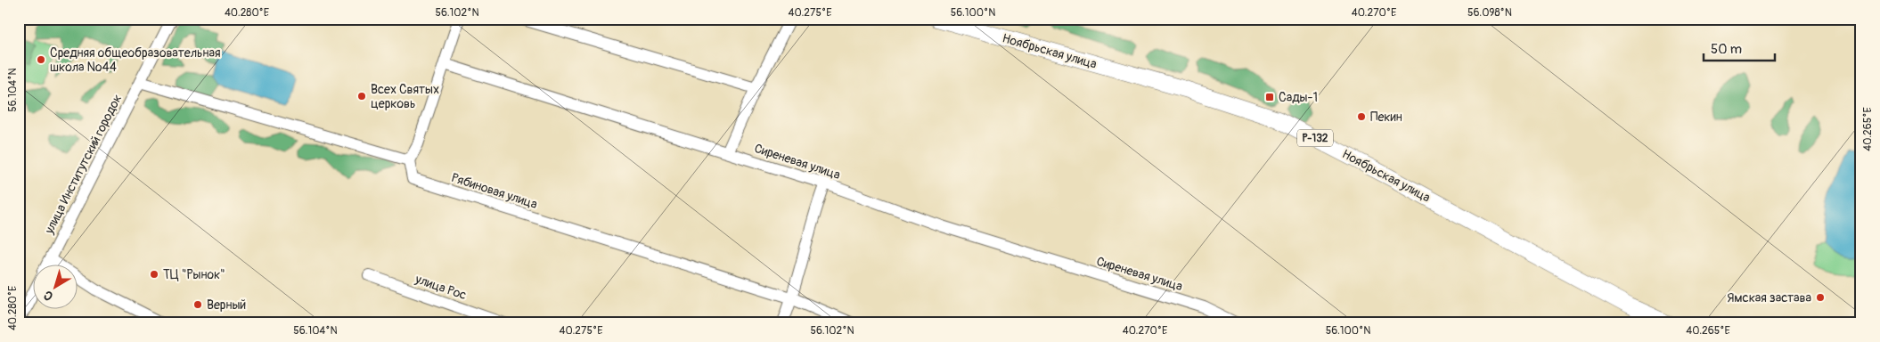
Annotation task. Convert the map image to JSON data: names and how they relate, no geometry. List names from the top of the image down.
{
  "streets": {
    "highway": ["Ноябрьская улица", "Р-132"],
    "street": [
      "Сиреневая улица",
      "улица Институтский городок",
      "Рябиновая улица",
      "улица Рос"
    ]
  },
  "places": {
    "other": [
      "Средняя общеобразовательная школа №44",
      "Всех Святых церковь",
      "Пекин",
      "ТЦ \"Рынок\"",
      "Ямская застава",
      "Верный"
    ],
    "transit": ["Сады-1"]
  },
  "scale_bar": "50 m",
  "north": "bottom left",
  "coordinates": [
    "40.280°E",
    "56.102°N",
    "40.275°E",
    "56.100°N",
    "40.270°E",
    "56.098°N",
    "56.104°N",
    "40.265°E"
  ]
}
